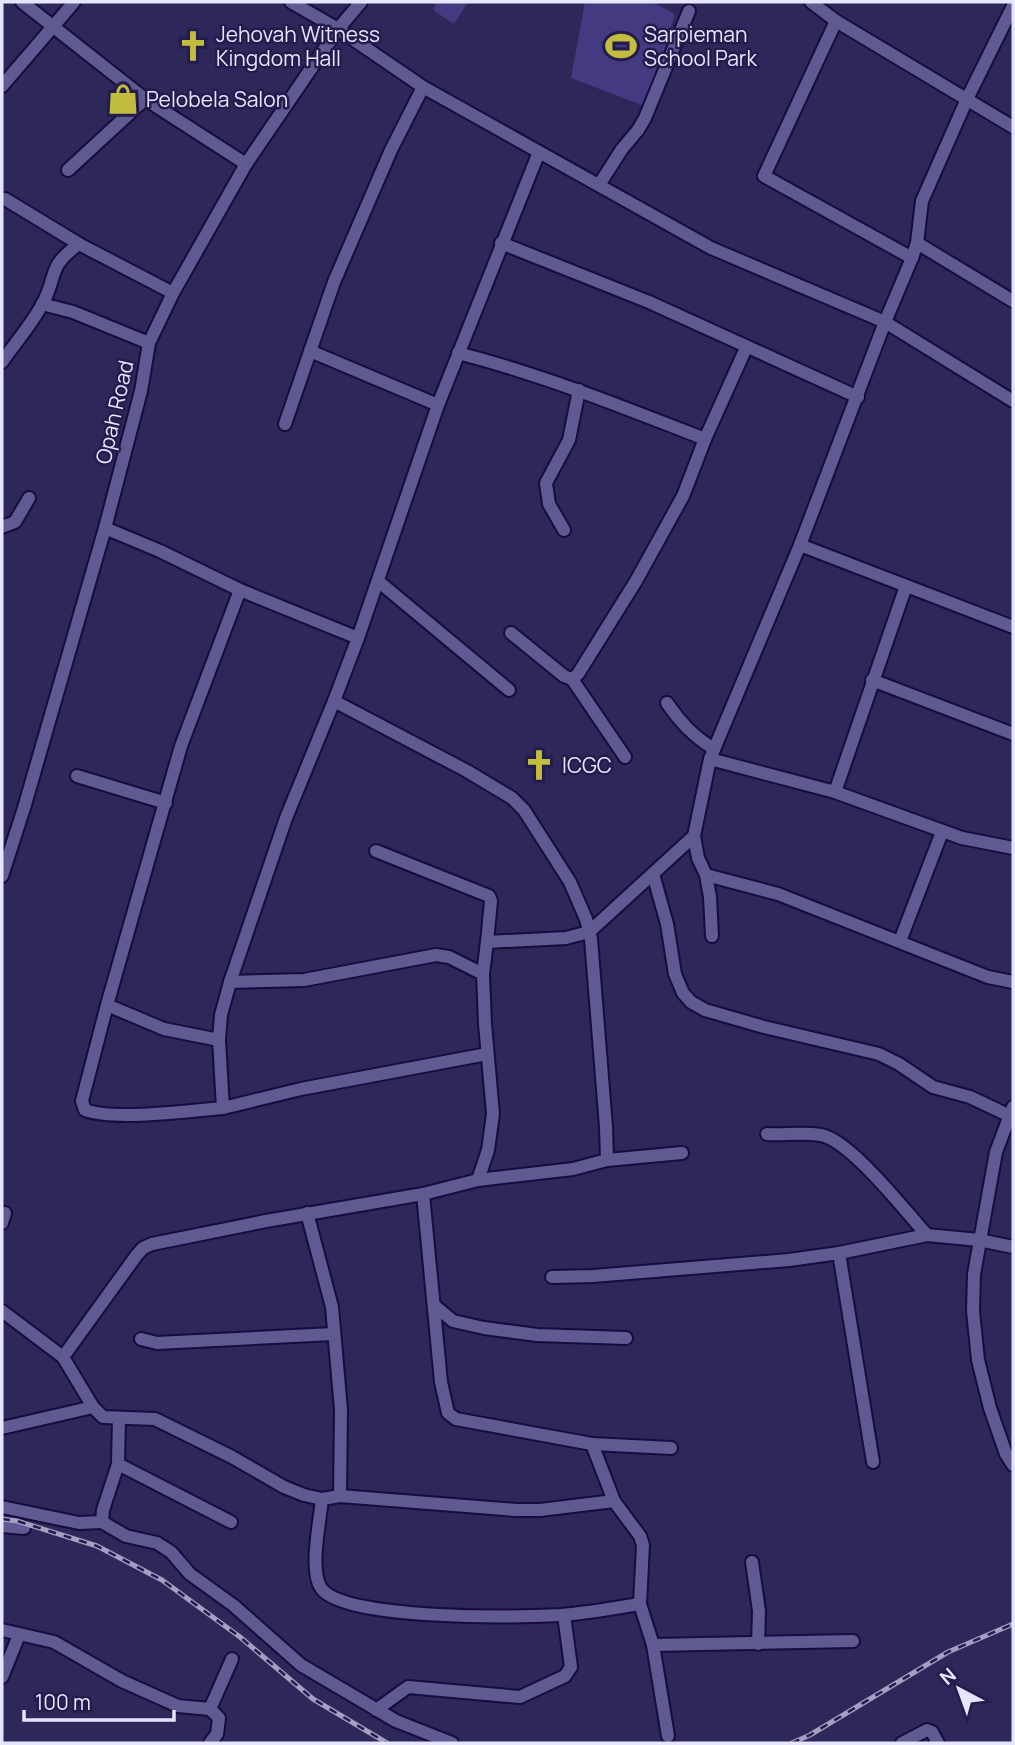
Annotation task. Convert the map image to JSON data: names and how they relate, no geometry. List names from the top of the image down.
{
  "streets": {
    "street": ["Opah Road"]
  },
  "places": {
    "church": ["Jehovah Witness Kingdom Hall", "ICGC"],
    "sports": ["Sarpieman School Park"],
    "shop": ["Pelobela Salon"]
  },
  "scale_bar": "100 m",
  "north": "top left"
}
